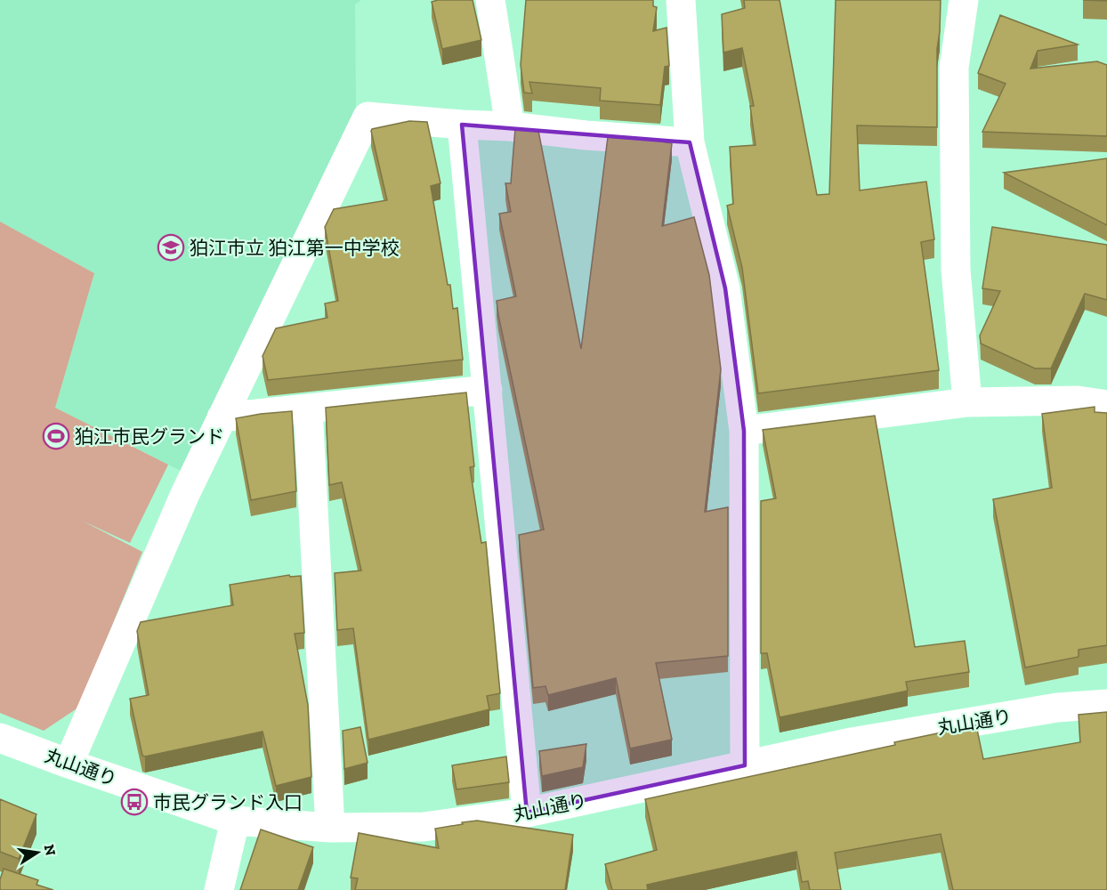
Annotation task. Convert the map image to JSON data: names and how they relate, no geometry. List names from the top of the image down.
{
  "streets": {
    "street": ["丸山通り"]
  },
  "places": {
    "school or university": ["狛江市立 狛江第一中学校"],
    "sports": ["狛江市民グランド"],
    "bus stop": ["市民グランド入口"]
  },
  "north": "right"
}
